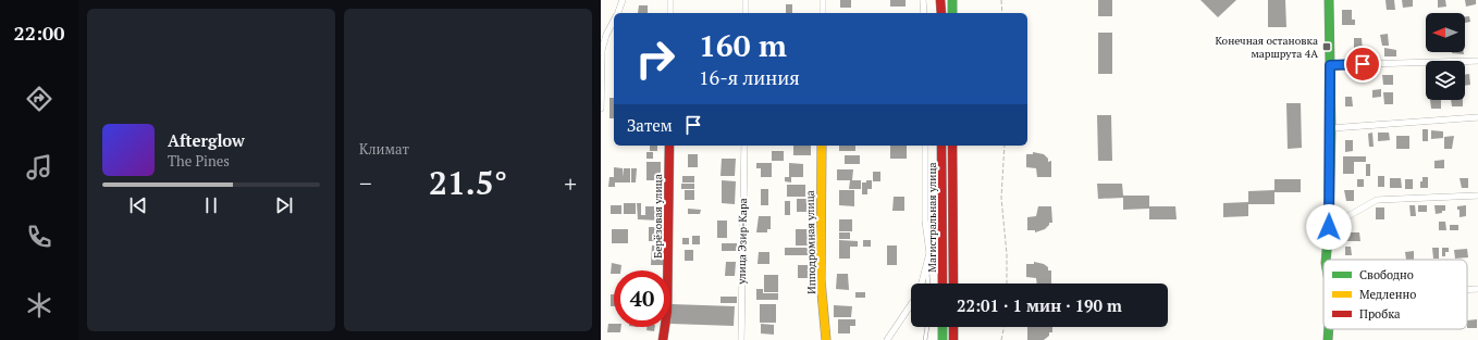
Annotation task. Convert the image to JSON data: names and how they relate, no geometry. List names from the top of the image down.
{
  "streets": {
    "street": [
      "Берёзовая улица",
      "Магистральная улица",
      "улица Эзир-Кара",
      "Ипподромная улица"
    ]
  },
  "places": {
    "transit": ["Конечная остановка маршрута 4А"]
  },
  "legend": ["Свободно", "Медленно", "Пробка"],
  "north": "left",
  "page": {
    "tabs": "22:00",
    "tile": "Климат",
    "turn": ["160 m", "16-я линия"],
    "then": "Затем",
    "song": ["Afterglow", "The Pines"],
    "heat": ["−", "21.5°", "+"],
    "limit": "40",
    "trip": "22:01 · 1 мин · 190 m"
  }
}
